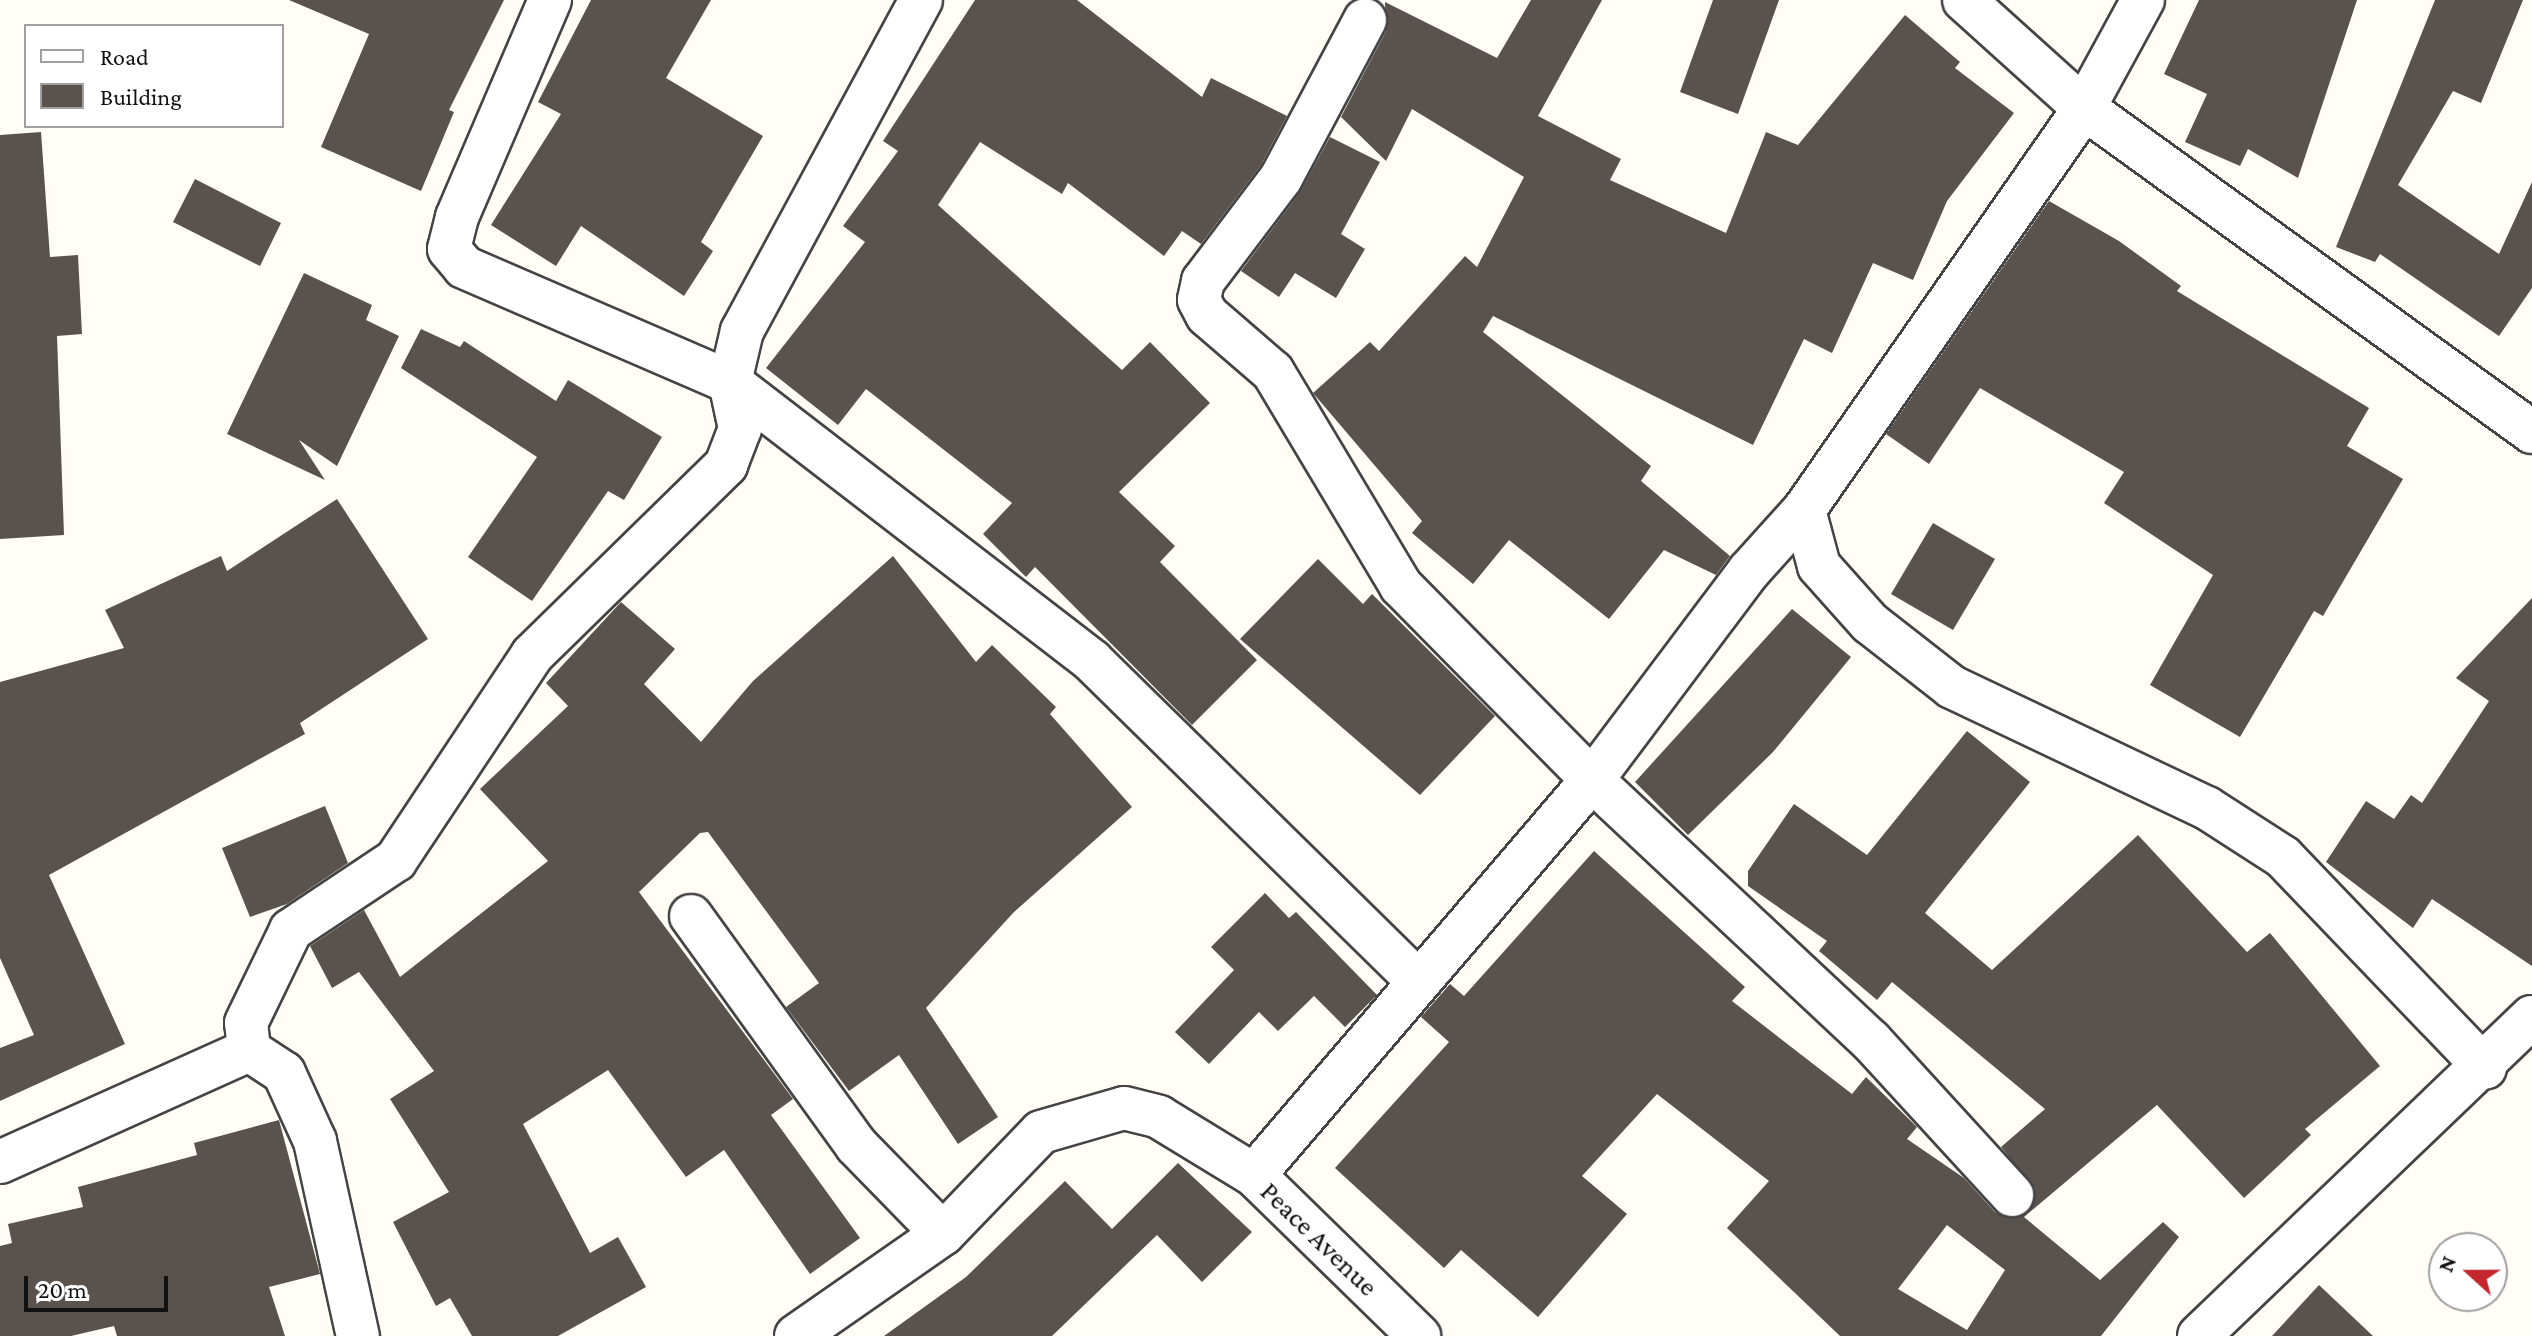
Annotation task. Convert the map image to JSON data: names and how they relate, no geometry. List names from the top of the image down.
{
  "streets": {
    "street": ["Peace Avenue"]
  },
  "legend": ["Road", "Building"],
  "scale_bar": "20 m",
  "north": "left"
}
